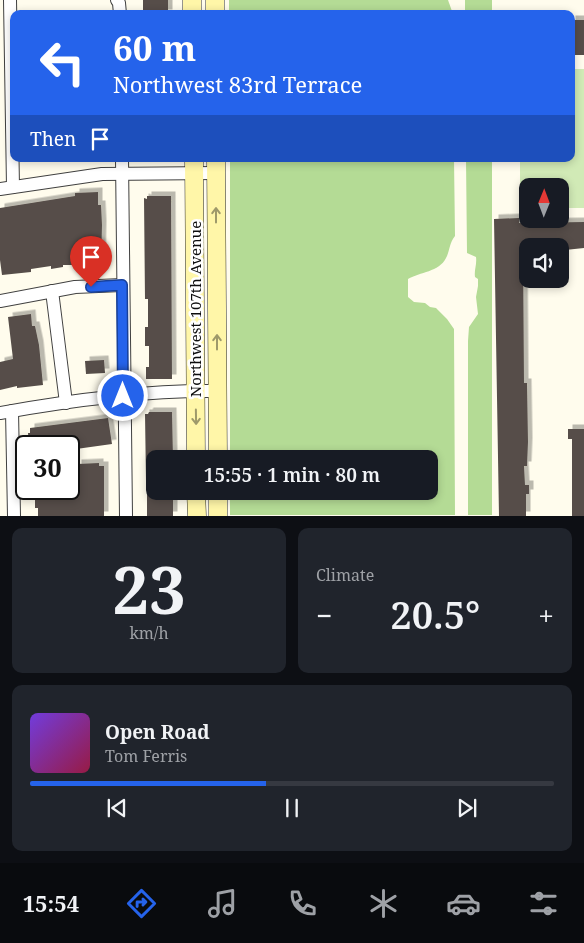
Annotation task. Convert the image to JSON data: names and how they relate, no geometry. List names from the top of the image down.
{
  "streets": {
    "main road": ["Northwest 107th Avenue"]
  },
  "north": "top",
  "page": {
    "turn": ["60 m", "Northwest 83rd Terrace"],
    "then": "Then",
    "limit": "30",
    "trip": "15:55 · 1 min · 80 m",
    "tile": [
      ["23", "km/h"],
      "Climate"
    ],
    "heat": ["−", "20.5°", "+"],
    "song": ["Open Road", "Tom Ferris"],
    "tabs": "15:54"
  }
}
